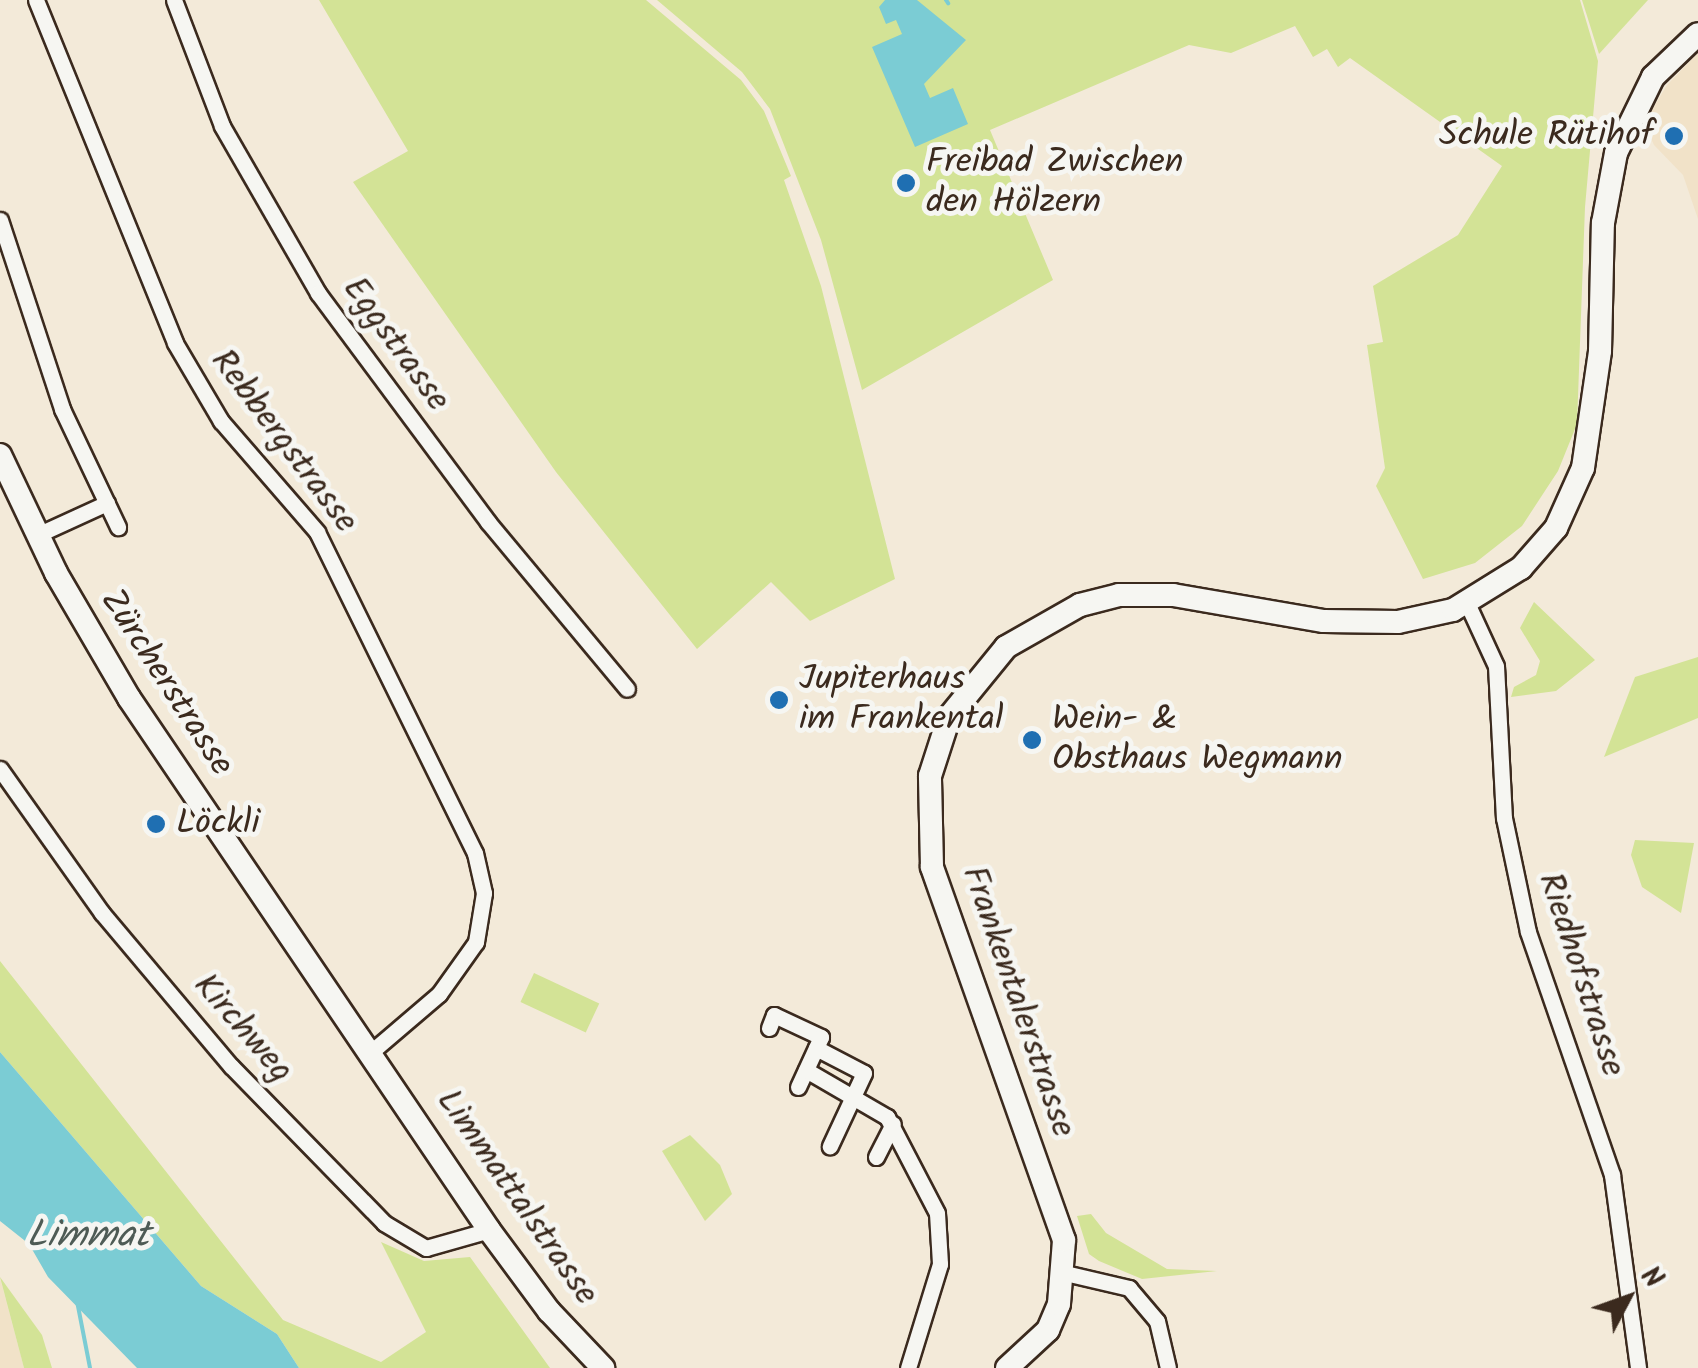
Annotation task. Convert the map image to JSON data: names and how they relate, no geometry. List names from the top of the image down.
{
  "streets": {
    "main road": ["Zürcherstrasse", "Frankentalerstrasse", "Limmattalstrasse"],
    "street": [
      "Eggstrasse",
      "Rebbergstrasse",
      "Riedhofstrasse",
      "Kirchweg"
    ]
  },
  "crossings": [
    ["Rebbergstrasse", "Zürcherstrasse"],
    ["Rebbergstrasse", "Limmattalstrasse"],
    ["Zürcherstrasse", "Limmattalstrasse"],
    ["Riedhofstrasse", "Frankentalerstrasse"],
    ["Kirchweg", "Limmattalstrasse"]
  ],
  "water": ["Limmat"],
  "places": [
    "Schule Rütihof",
    "Freibad Zwischen den Hölzern",
    "Jupiterhaus im Frankental",
    "Wein- & Obsthaus Wegmann",
    "Löckli"
  ],
  "north": "top right"
}
